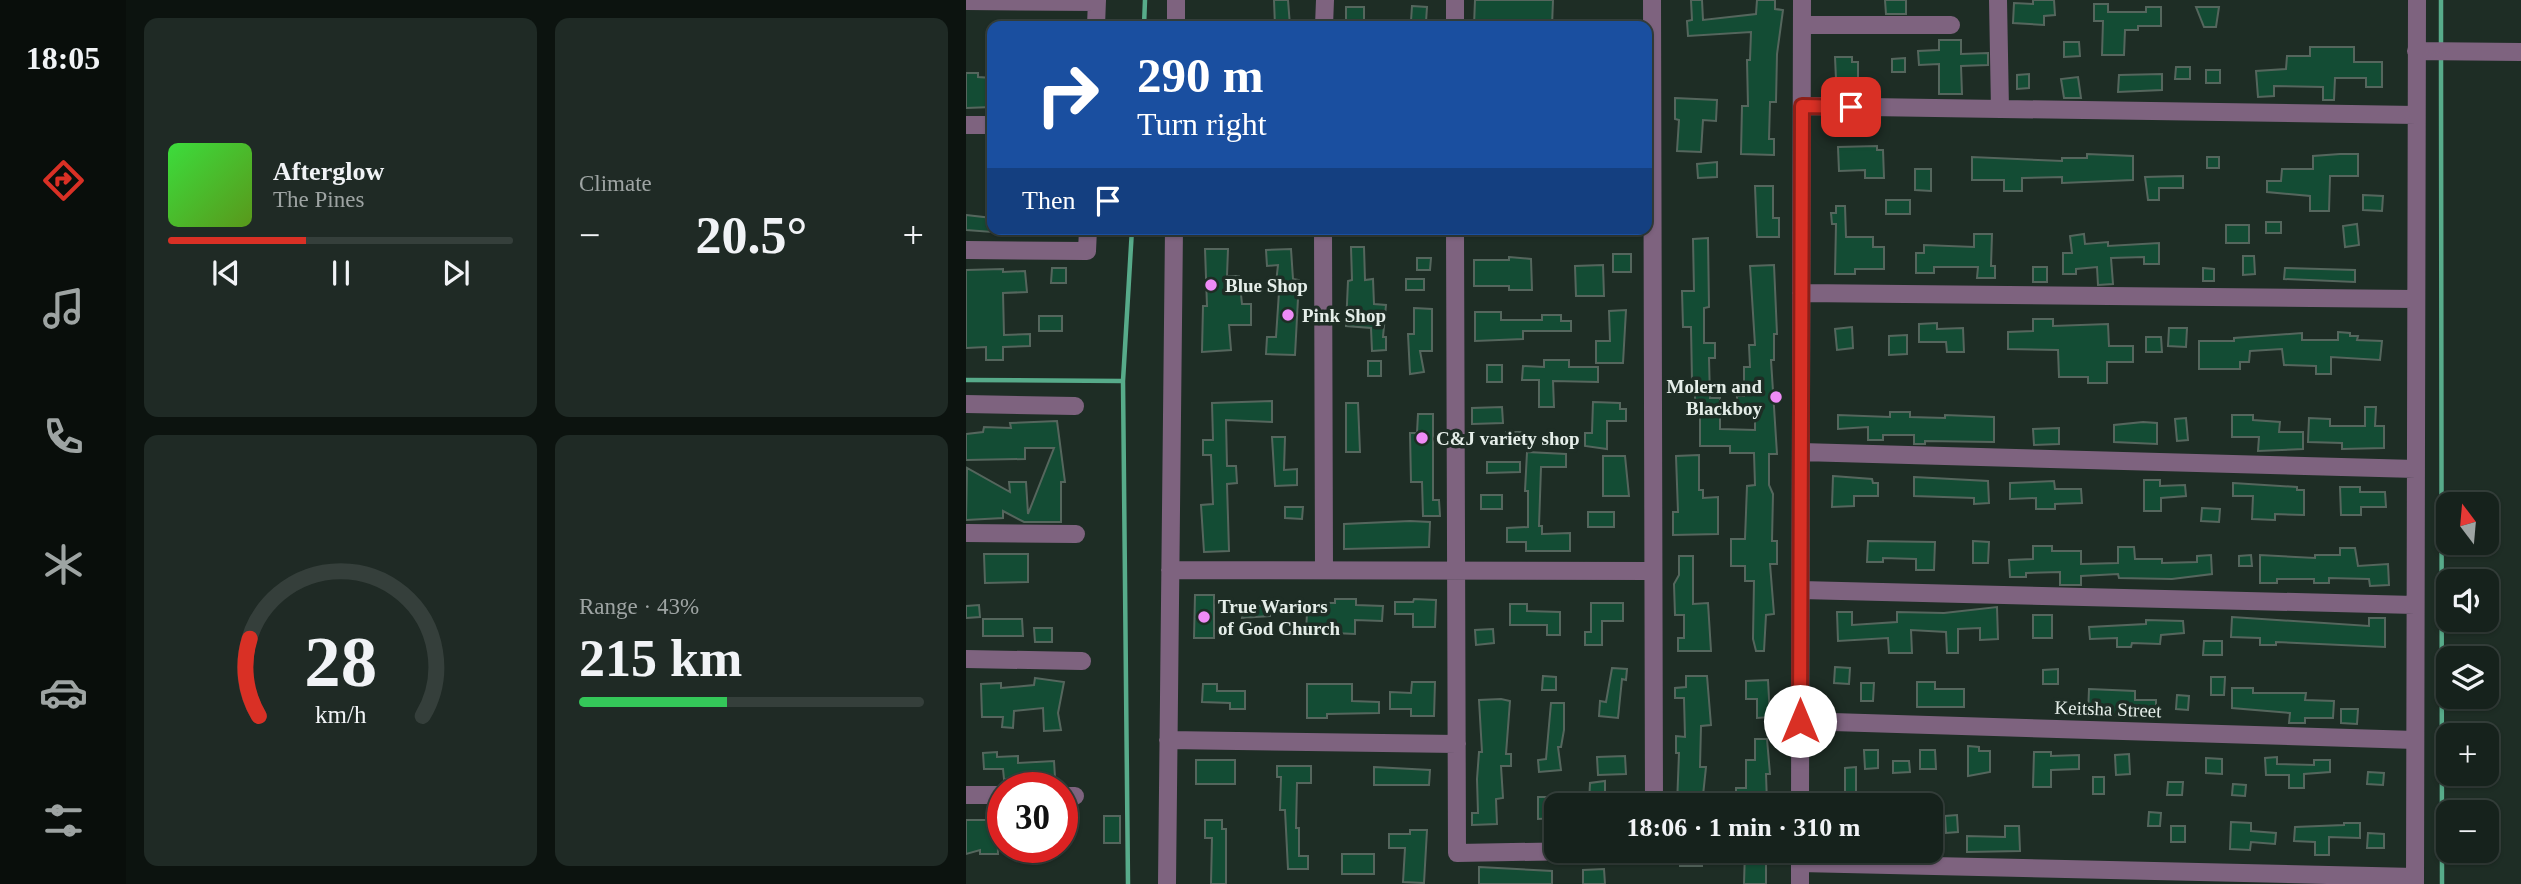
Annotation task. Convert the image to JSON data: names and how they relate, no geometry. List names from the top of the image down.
{
  "streets": {
    "street": ["Keitsha Street"]
  },
  "places": [
    "Blue Shop",
    "Pink Shop",
    "Molern and Blackboy",
    "C&J variety shop",
    "True Wariors of God Church"
  ],
  "north": "top",
  "page": {
    "tabs": "18:05",
    "tile": [
      "Climate",
      ["Range · 43%", "215 km"]
    ],
    "turn": ["290 m", "Turn right"],
    "song": ["Afterglow", "The Pines"],
    "then": "Then",
    "heat": ["−", "20.5°", "+"],
    "map_buttons": ["+", "−"],
    "limit": "30",
    "trip": "18:06 · 1 min · 310 m",
    "gauge": ["28", "km/h"]
  }
}
